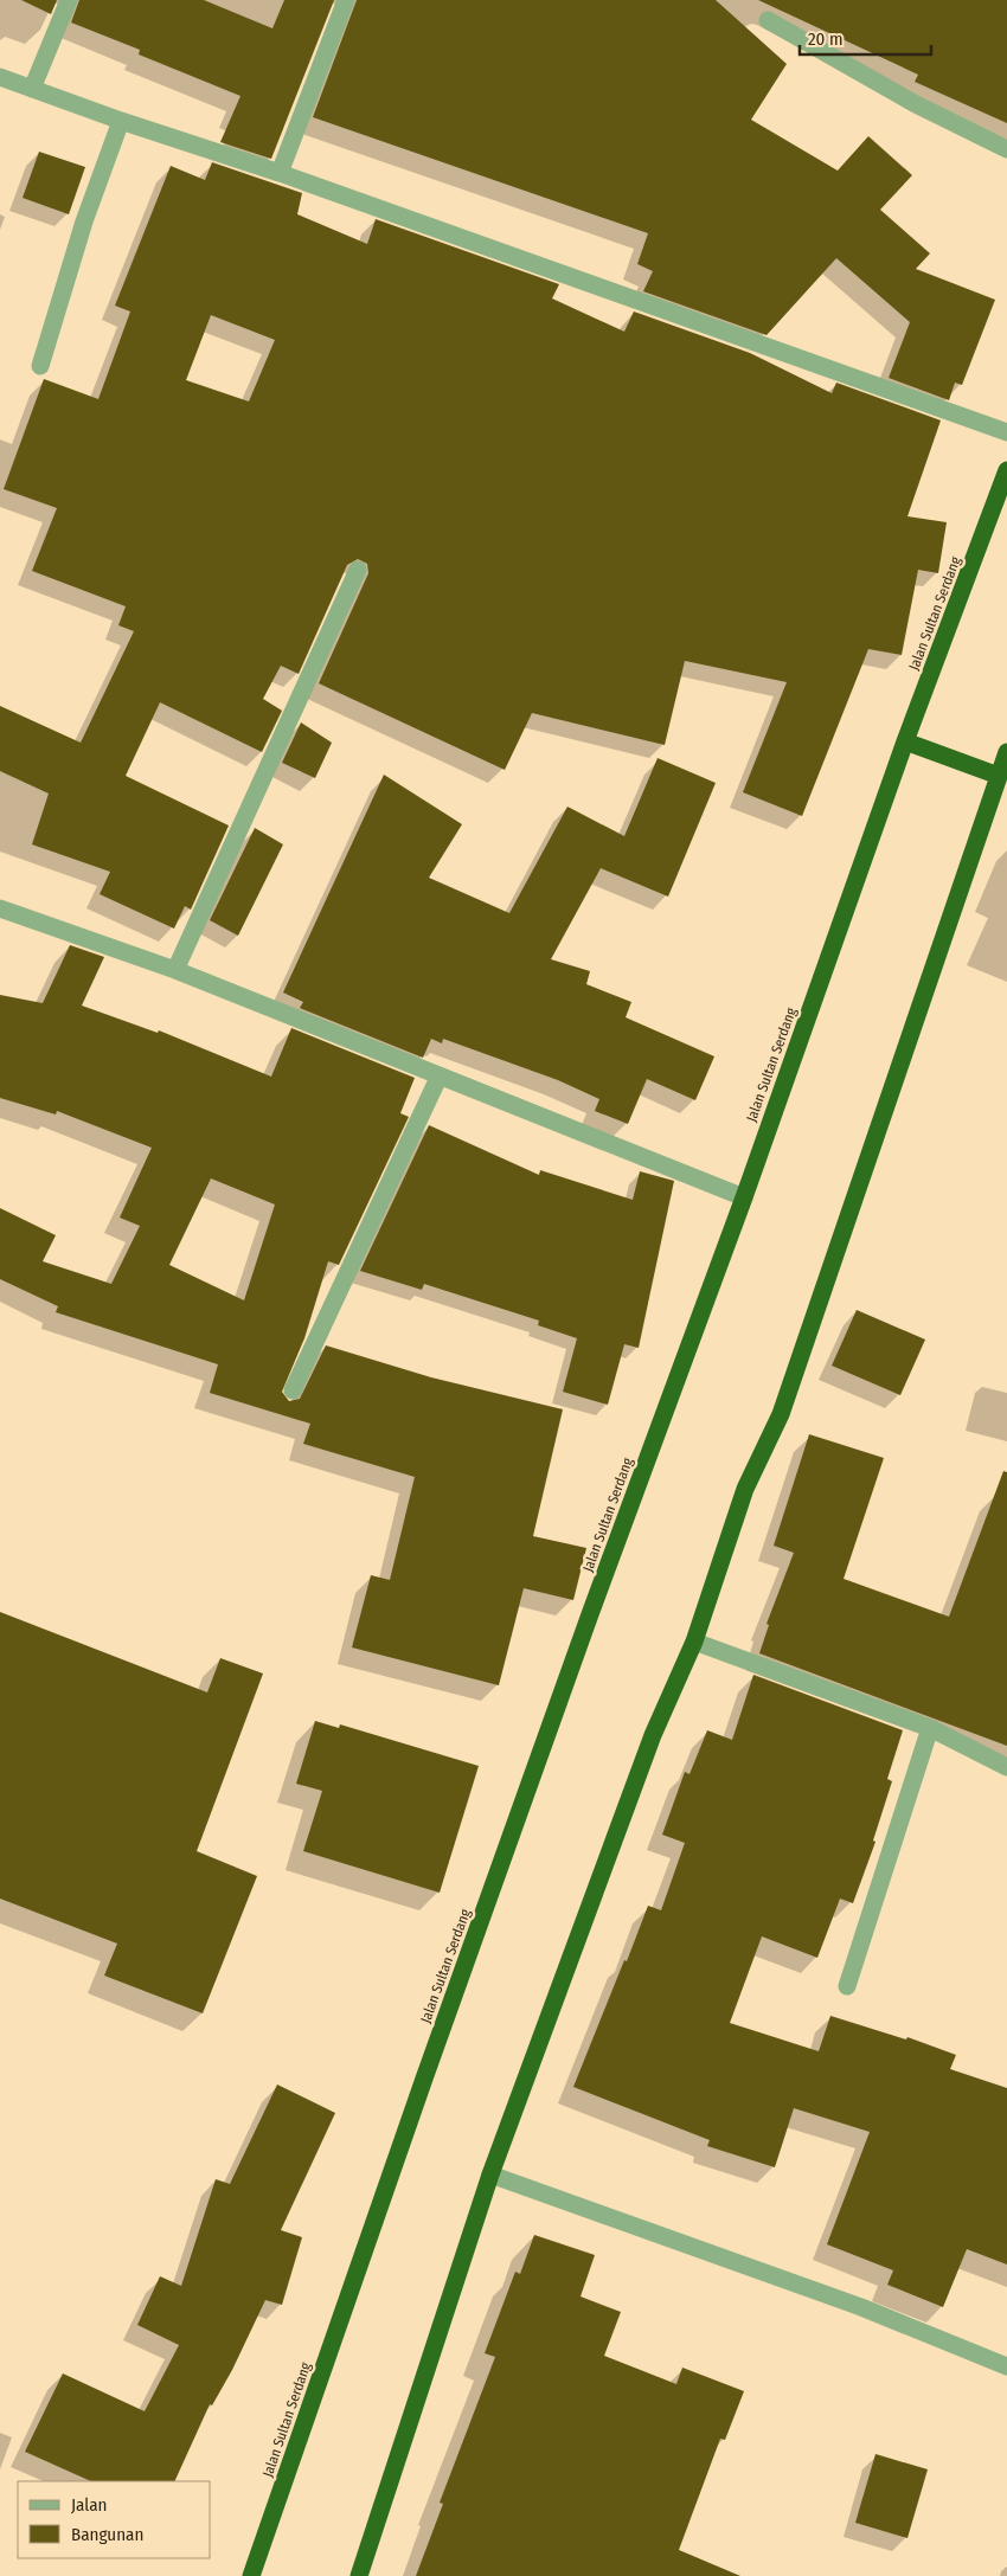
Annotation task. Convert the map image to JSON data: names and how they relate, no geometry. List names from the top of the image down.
{
  "streets": {
    "highway": ["Jalan Sultan Serdang"]
  },
  "legend": ["Jalan", "Bangunan"],
  "scale_bar": "20 m"
}
